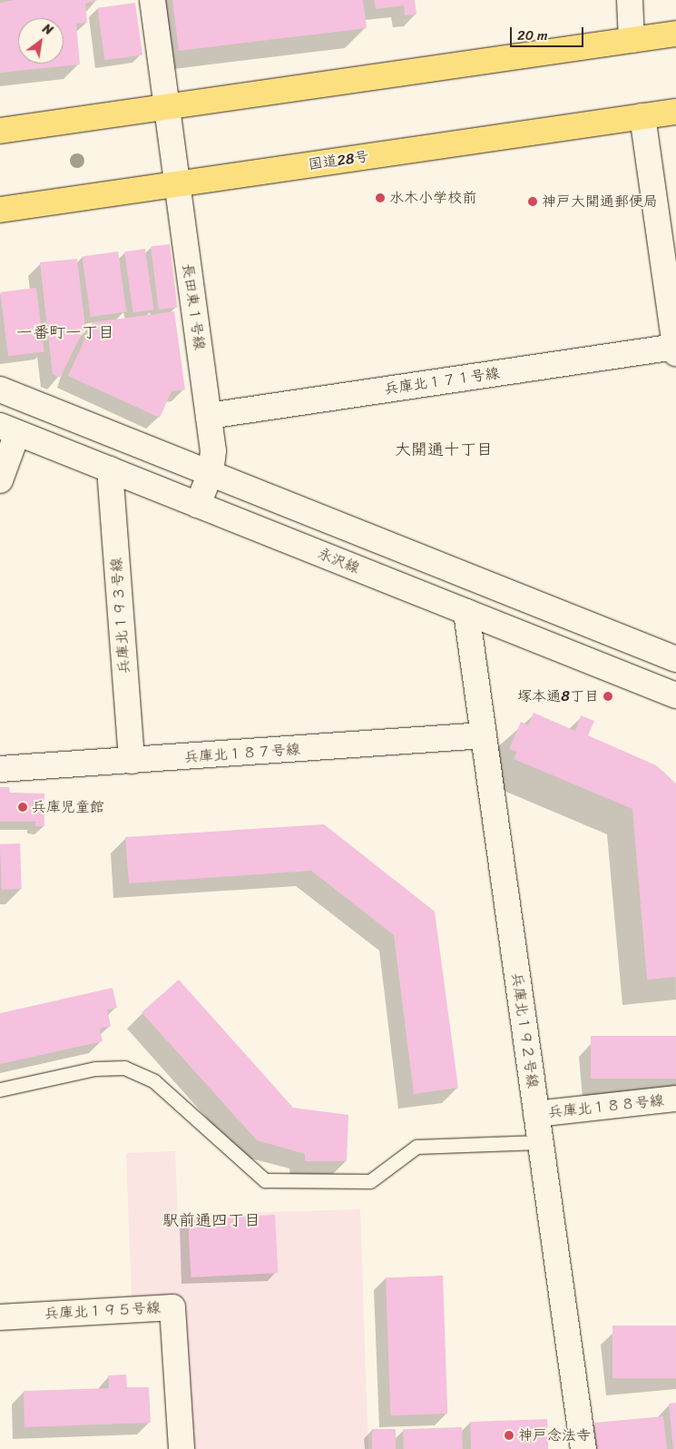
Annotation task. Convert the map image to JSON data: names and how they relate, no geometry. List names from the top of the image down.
{
  "streets": {
    "highway": ["国道28号"],
    "street": [
      "長田東１号線",
      "兵庫北１７１号線",
      "永沢線",
      "兵庫北１９３号線",
      "兵庫北１８７号線",
      "兵庫北１９２号線",
      "兵庫北１８８号線",
      "兵庫北１９５号線"
    ]
  },
  "crossings": [
    ["国道28号", "長田東１号線"],
    ["長田東１号線", "兵庫北１７１号線"],
    ["長田東１号線", "永沢線"],
    ["永沢線", "兵庫北１９３号線"],
    ["永沢線", "兵庫北１９２号線"],
    ["兵庫北１９３号線", "兵庫北１８７号線"],
    ["兵庫北１８７号線", "兵庫北１９２号線"],
    ["兵庫北１９２号線", "兵庫北１８８号線"]
  ],
  "districts": ["一番町一丁目", "大開通十丁目", "駅前通四丁目"],
  "places": [
    "水木小学校前",
    "神戸大開通郵便局",
    "塚本通8丁目",
    "兵庫児童館",
    "神戸念法寺"
  ],
  "scale_bar": "20 m",
  "north": "top right"
}
